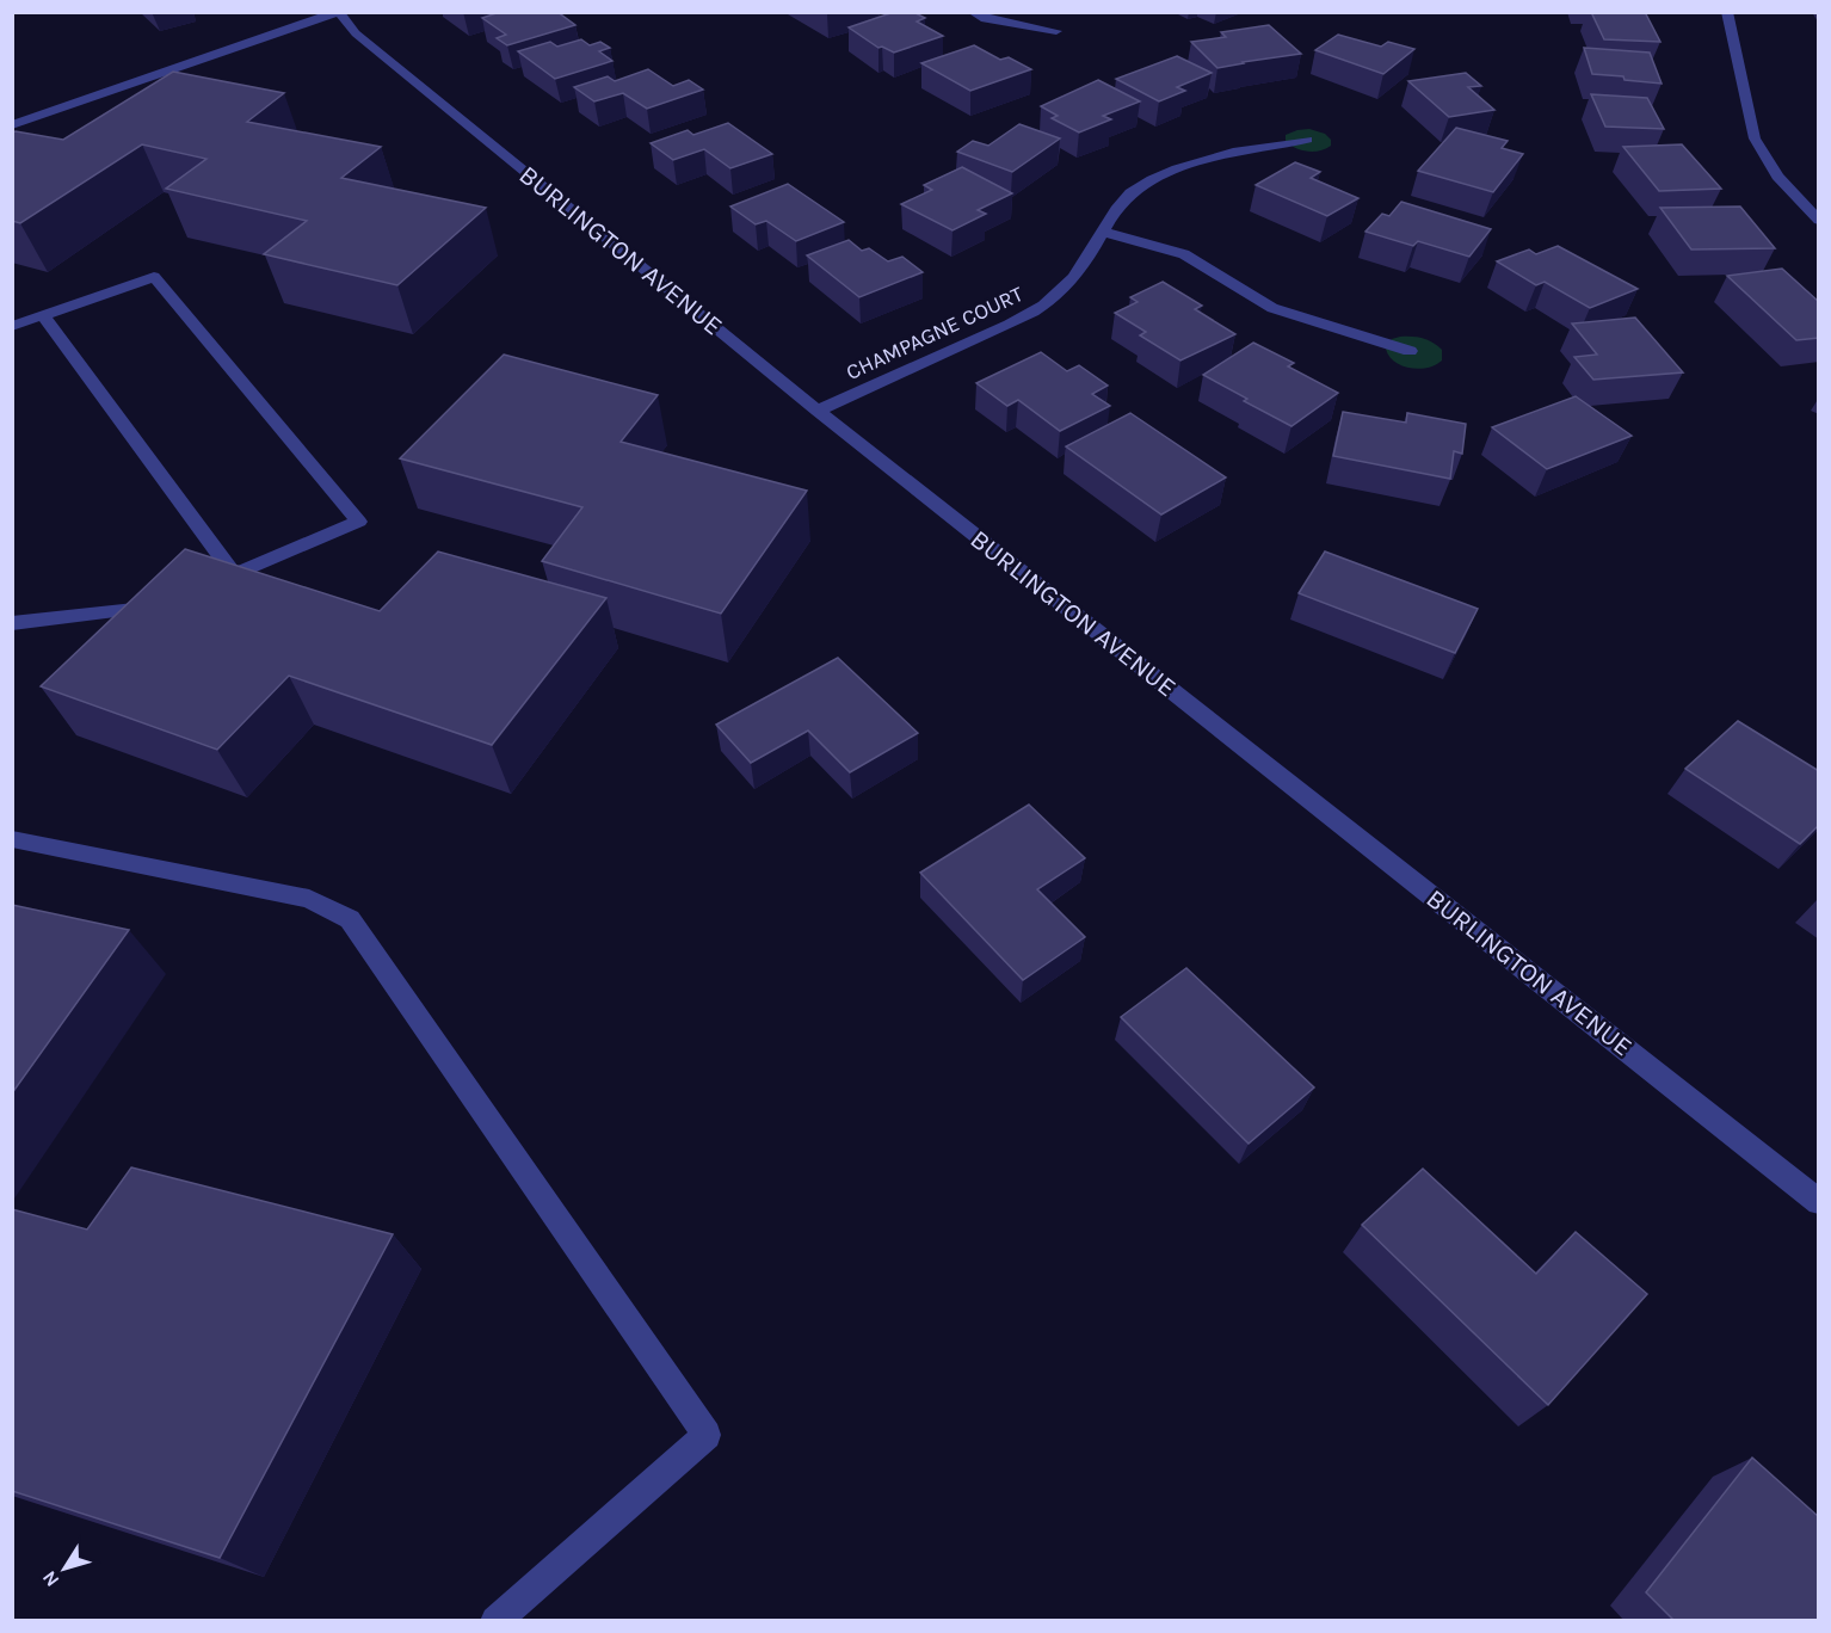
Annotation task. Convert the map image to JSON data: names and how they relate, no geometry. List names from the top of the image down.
{
  "streets": {
    "street": ["BURLINGTON AVENUE", "CHAMPAGNE COURT"]
  },
  "crossings": [
    ["BURLINGTON AVENUE", "CHAMPAGNE COURT"]
  ],
  "north": "bottom left"
}
